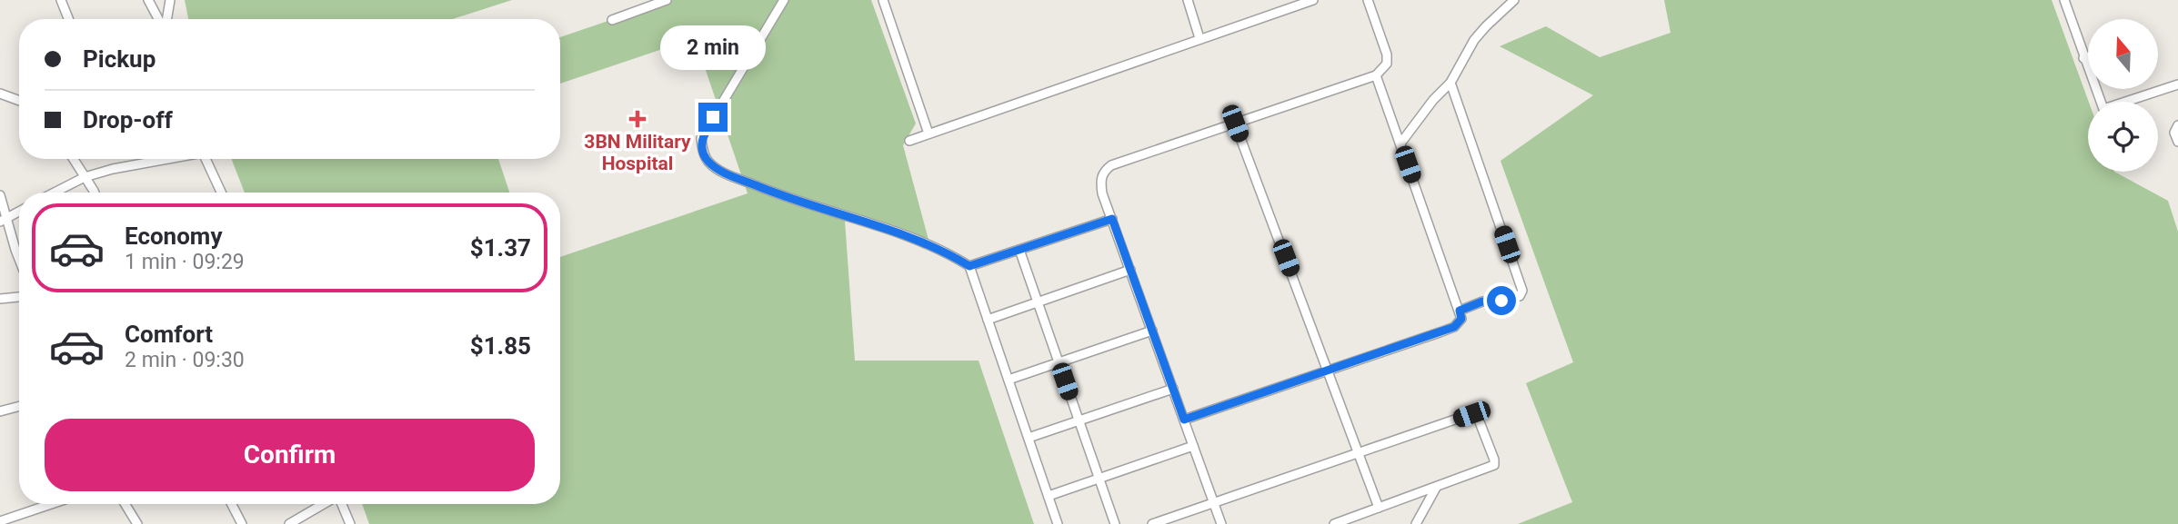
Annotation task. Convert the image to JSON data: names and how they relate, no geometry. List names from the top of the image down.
{
  "places": {
    "health": ["3BN Military Hospital"]
  },
  "north": "top",
  "page": {
    "banner": ["Pickup", "Drop-off"],
    "bubble": "2 min",
    "list": [
      {
        "name": "Economy",
        "note": "1 min · 09:29",
        "value": "$1.37"
      },
      {
        "name": "Comfort",
        "note": "2 min · 09:30",
        "value": "$1.85"
      }
    ],
    "buttons": "Confirm"
  }
}
